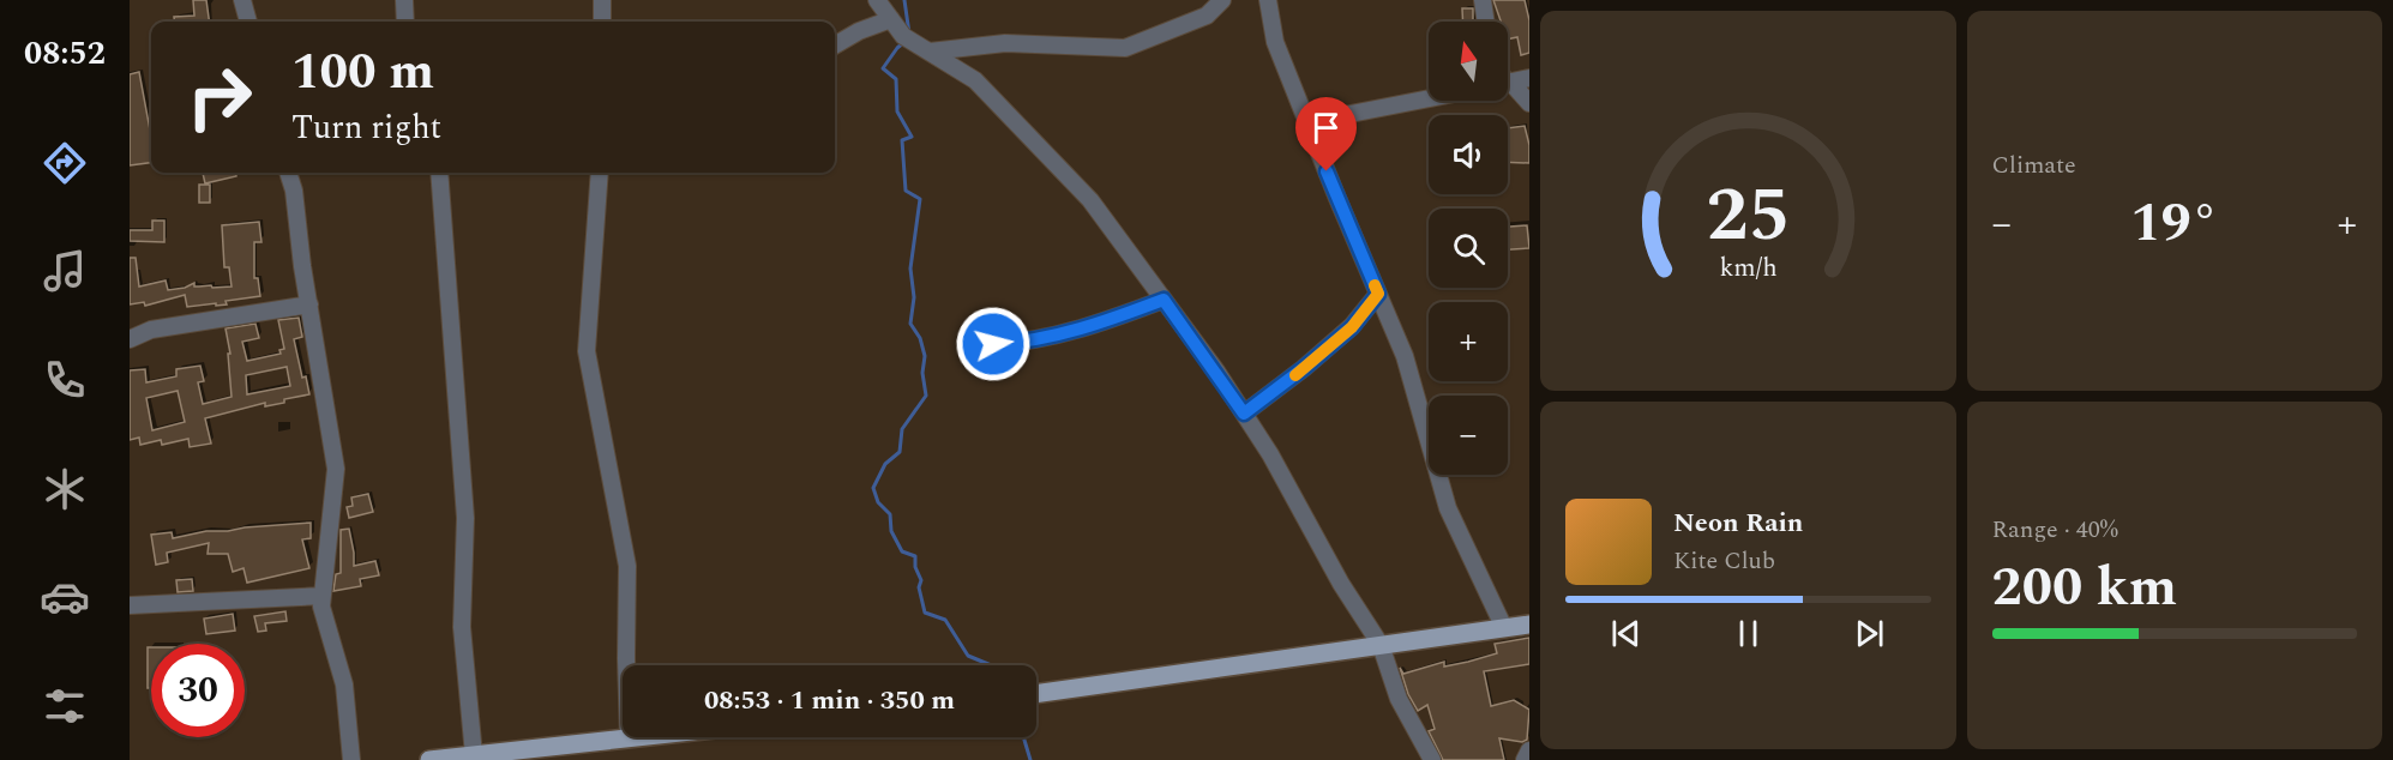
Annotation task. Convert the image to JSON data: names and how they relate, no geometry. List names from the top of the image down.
{
  "north": "top",
  "page": {
    "tabs": "08:52",
    "tile": [
      "Climate",
      ["Range · 40%", "200 km"]
    ],
    "map_buttons": ["+", "−"],
    "turn": ["100 m", "Turn right"],
    "heat": ["−", "19°", "+"],
    "song": ["Neon Rain", "Kite Club"],
    "limit": "30",
    "trip": "08:53 · 1 min · 350 m",
    "gauge": ["25", "km/h"]
  }
}
